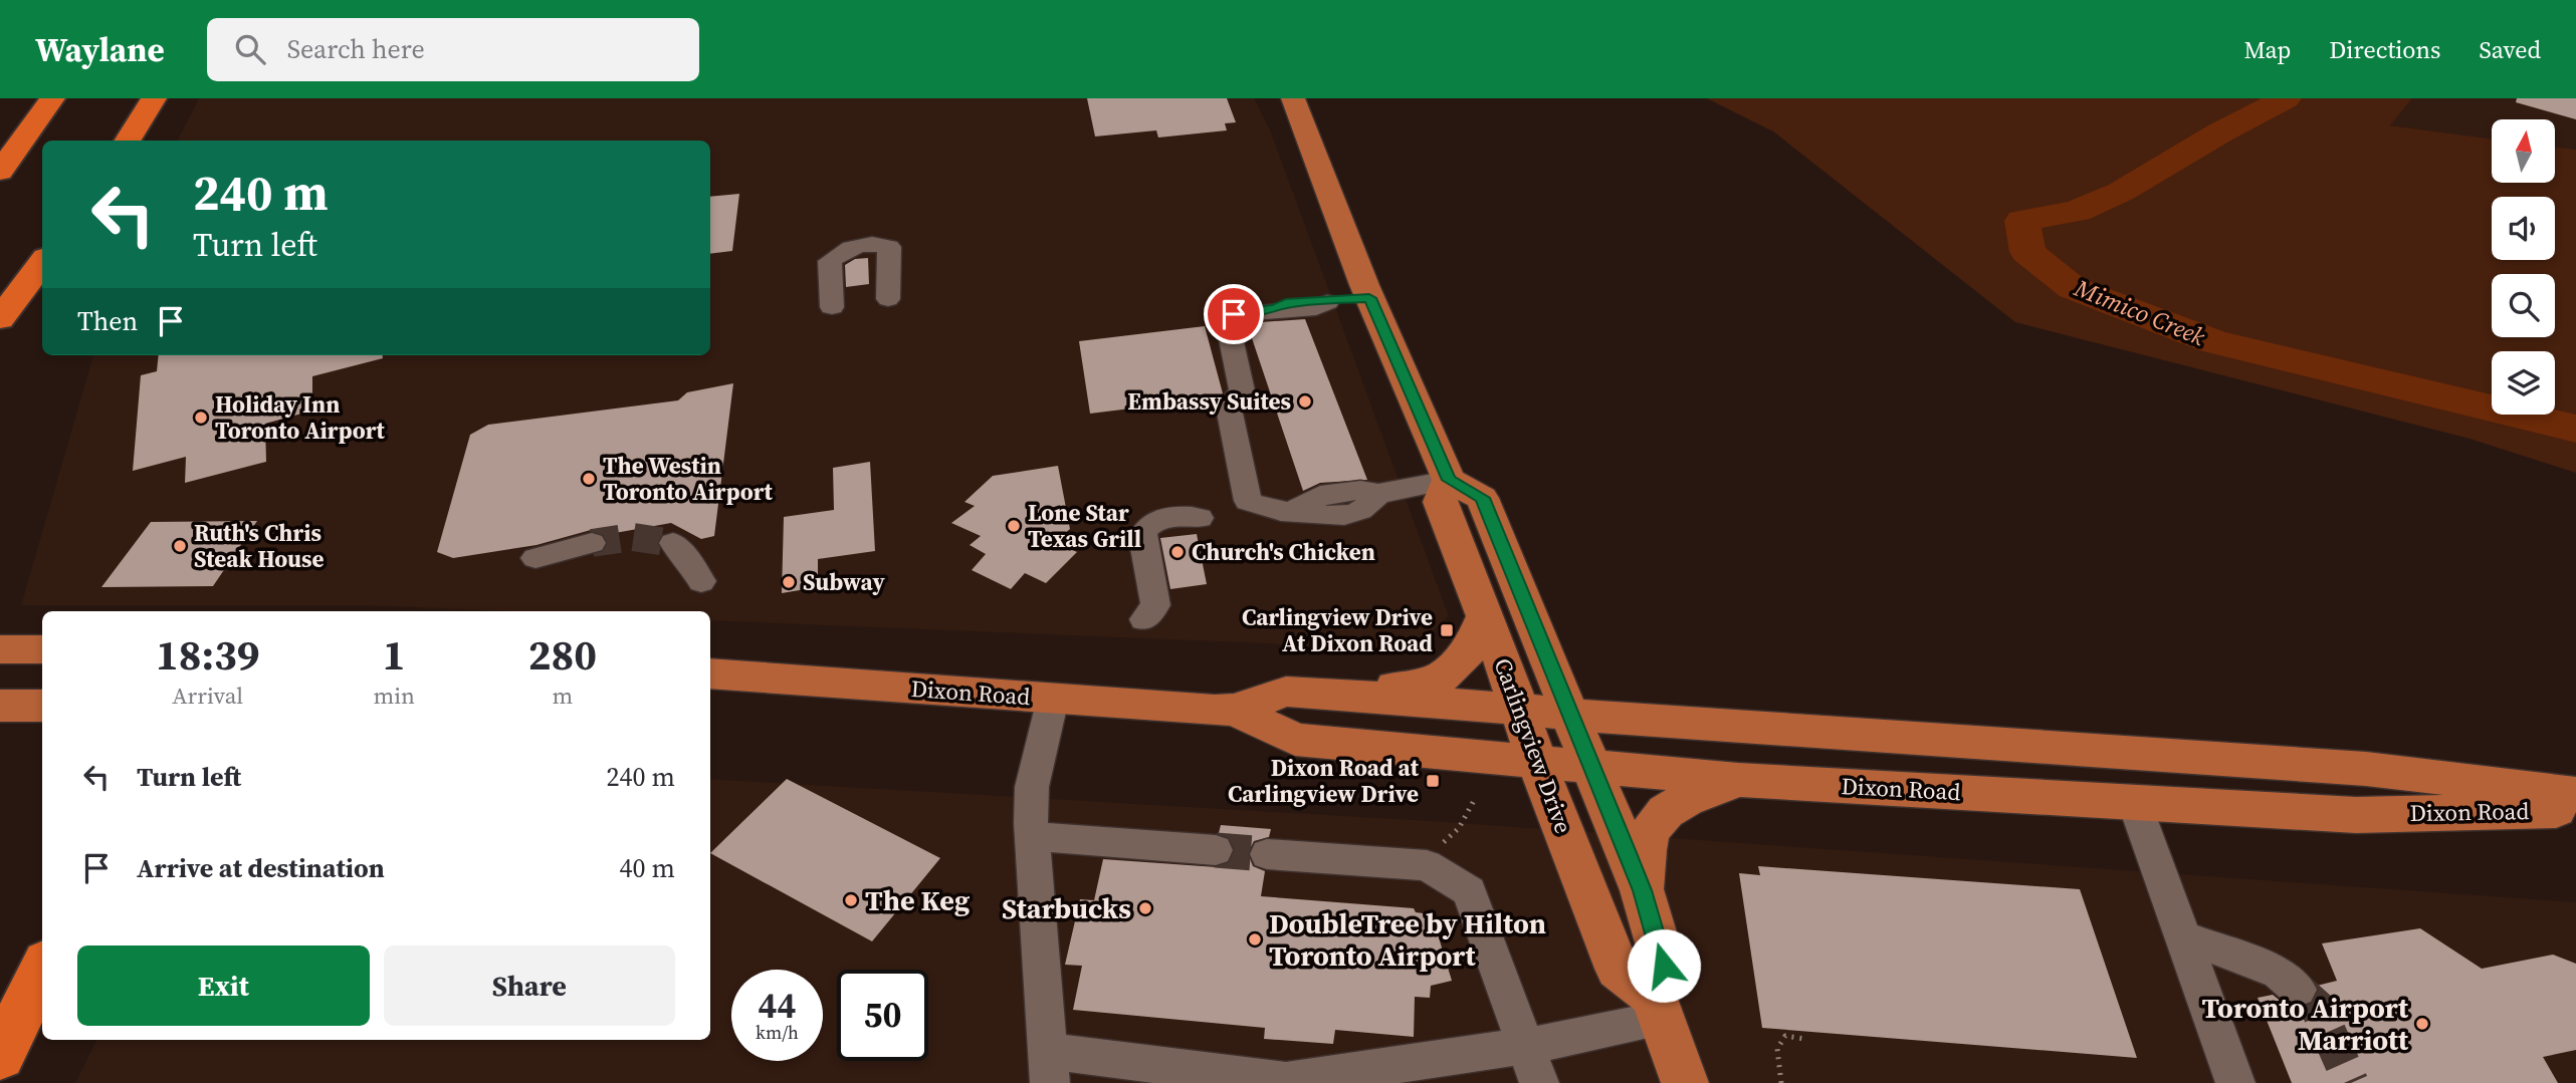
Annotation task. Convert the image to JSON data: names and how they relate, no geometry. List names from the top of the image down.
{
  "streets": {
    "main road": ["Dixon Road", "Carlingview Drive"]
  },
  "crossings": [
    ["Dixon Road", "Carlingview Drive"]
  ],
  "water": ["Mimico Creek"],
  "places": {
    "other": [
      "Embassy Suites",
      "Holiday Inn Toronto Airport",
      "The Westin Toronto Airport",
      "Lone Star Texas Grill",
      "Ruth's Chris Steak House",
      "Church's Chicken",
      "Subway",
      "The Keg",
      "Starbucks",
      "DoubleTree by Hilton Toronto Airport",
      "Toronto Airport Marriott"
    ],
    "transit": ["Carlingview Drive At Dixon Road", "Dixon Road at Carlingview Drive"]
  },
  "north": "top",
  "page": {
    "header": "Waylane",
    "search": "Search here",
    "nav": ["Map", "Directions", "Saved"],
    "turn": ["240 m", "Turn left"],
    "then": "Then",
    "eta": [
      "18:39",
      "Arrival",
      "1",
      "min",
      "280",
      "m"
    ],
    "list": [
      {
        "name": "Turn left",
        "value": "240 m"
      },
      {
        "name": "Arrive at destination",
        "value": "40 m"
      }
    ],
    "buttons": ["Exit", "Share"],
    "speed": "44 km/h",
    "limit": "50"
  }
}
